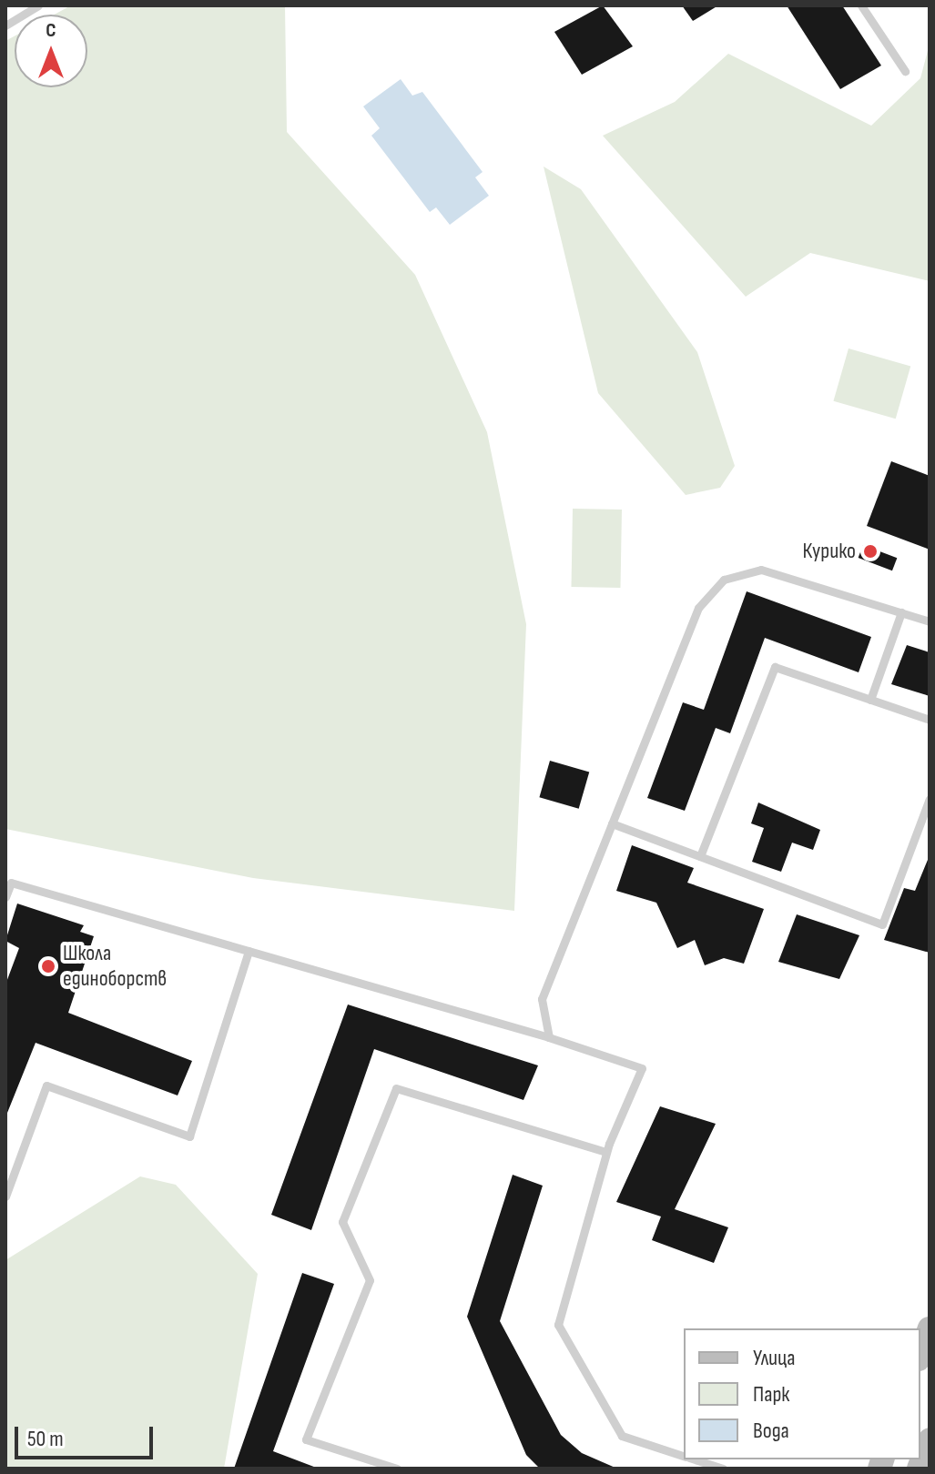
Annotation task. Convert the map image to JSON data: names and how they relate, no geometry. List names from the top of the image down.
{
  "places": ["Курико", "Школа единоборств"],
  "legend": ["Улица", "Парк", "Вода"],
  "scale_bar": "50 m",
  "north": "top"
}
